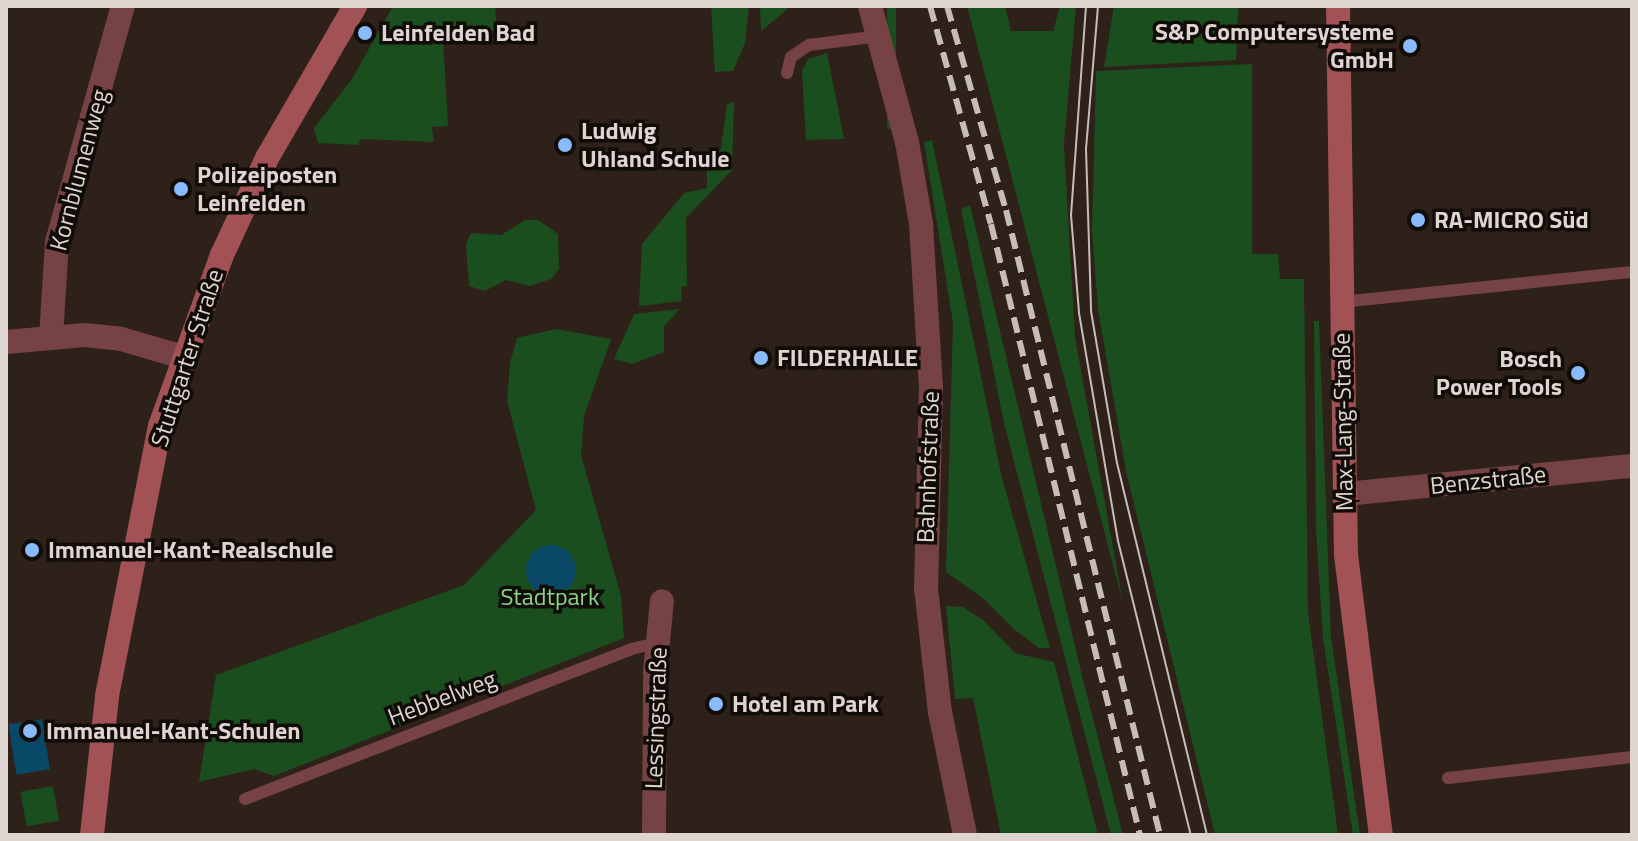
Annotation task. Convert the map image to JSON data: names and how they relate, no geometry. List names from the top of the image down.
{
  "streets": {
    "main road": ["Stuttgarter Straße", "Max-Lang-Straße"],
    "street": [
      "Kornblumenweg",
      "Bahnhofstraße",
      "Benzstraße",
      "Lessingstraße"
    ],
    "lane": ["Hebbelweg"]
  },
  "crossings": [
    ["Max-Lang-Straße", "Benzstraße"],
    ["Hebbelweg", "Lessingstraße"]
  ],
  "parks": ["Stadtpark"],
  "places": [
    "Leinfelden Bad",
    "S&P Computersysteme GmbH",
    "Ludwig Uhland Schule",
    "Polizeiposten Leinfelden",
    "RA-MICRO Süd",
    "FILDERHALLE",
    "Bosch Power Tools",
    "Immanuel-Kant-Realschule",
    "Hotel am Park",
    "Immanuel-Kant-Schulen"
  ]
}
